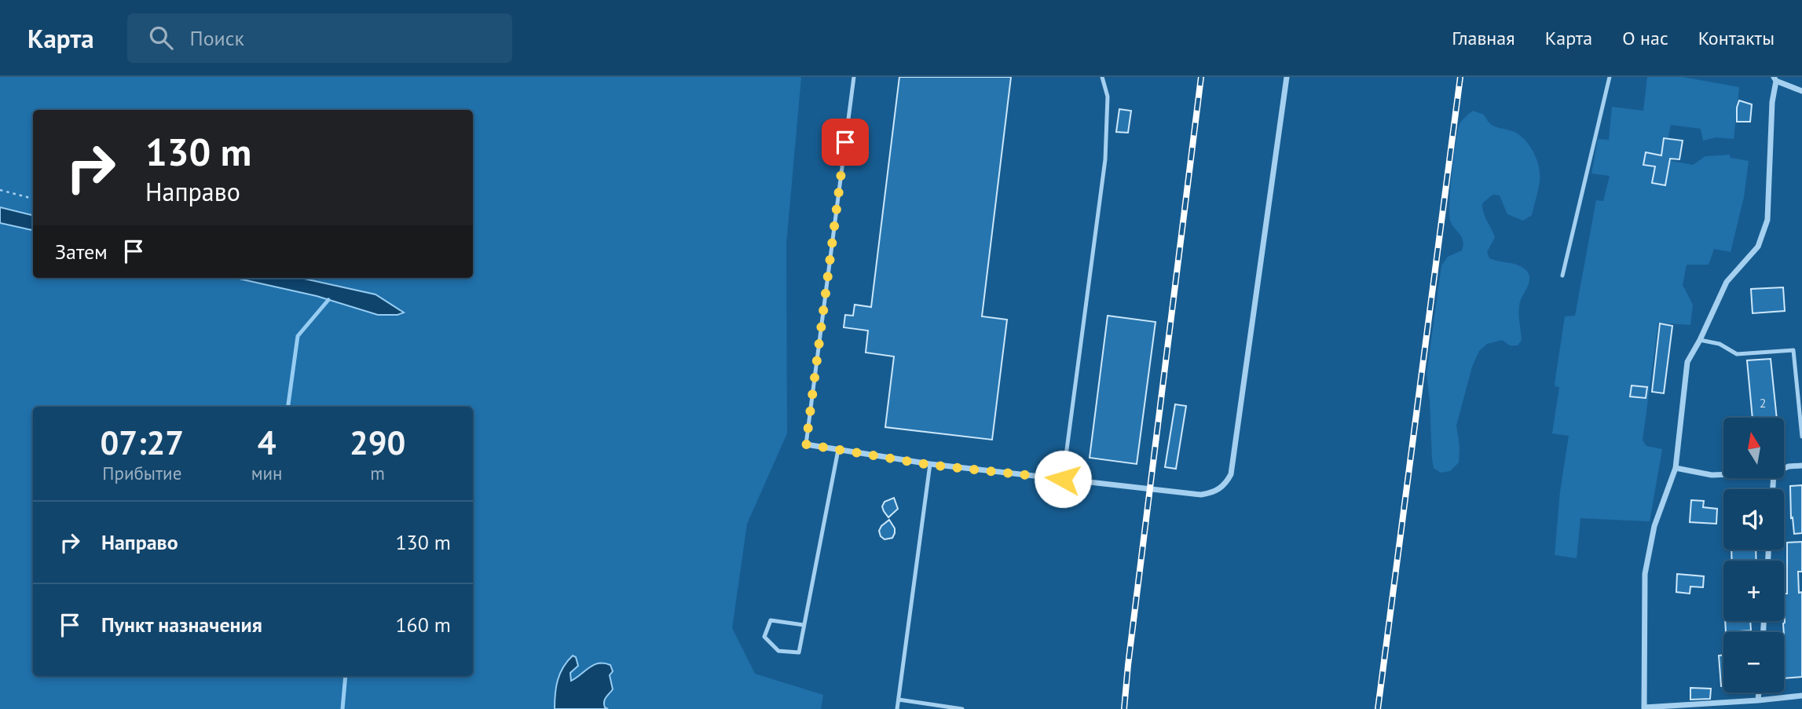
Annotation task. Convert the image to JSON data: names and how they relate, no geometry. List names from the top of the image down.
{
  "house_numbers": ["2"],
  "north": "top",
  "page": {
    "header": "Карта",
    "search": "Поиск",
    "nav": [
      "Главная",
      "Карта",
      "О нас",
      "Контакты"
    ],
    "turn": ["130 m", "Направо"],
    "then": "Затем",
    "eta": [
      "07:27",
      "Прибытие",
      "4",
      "мин",
      "290",
      "m"
    ],
    "map_buttons": ["+", "−"],
    "list": [
      {
        "name": "Направо",
        "value": "130 m"
      },
      {
        "name": "Пункт назначения",
        "value": "160 m"
      }
    ]
  }
}
